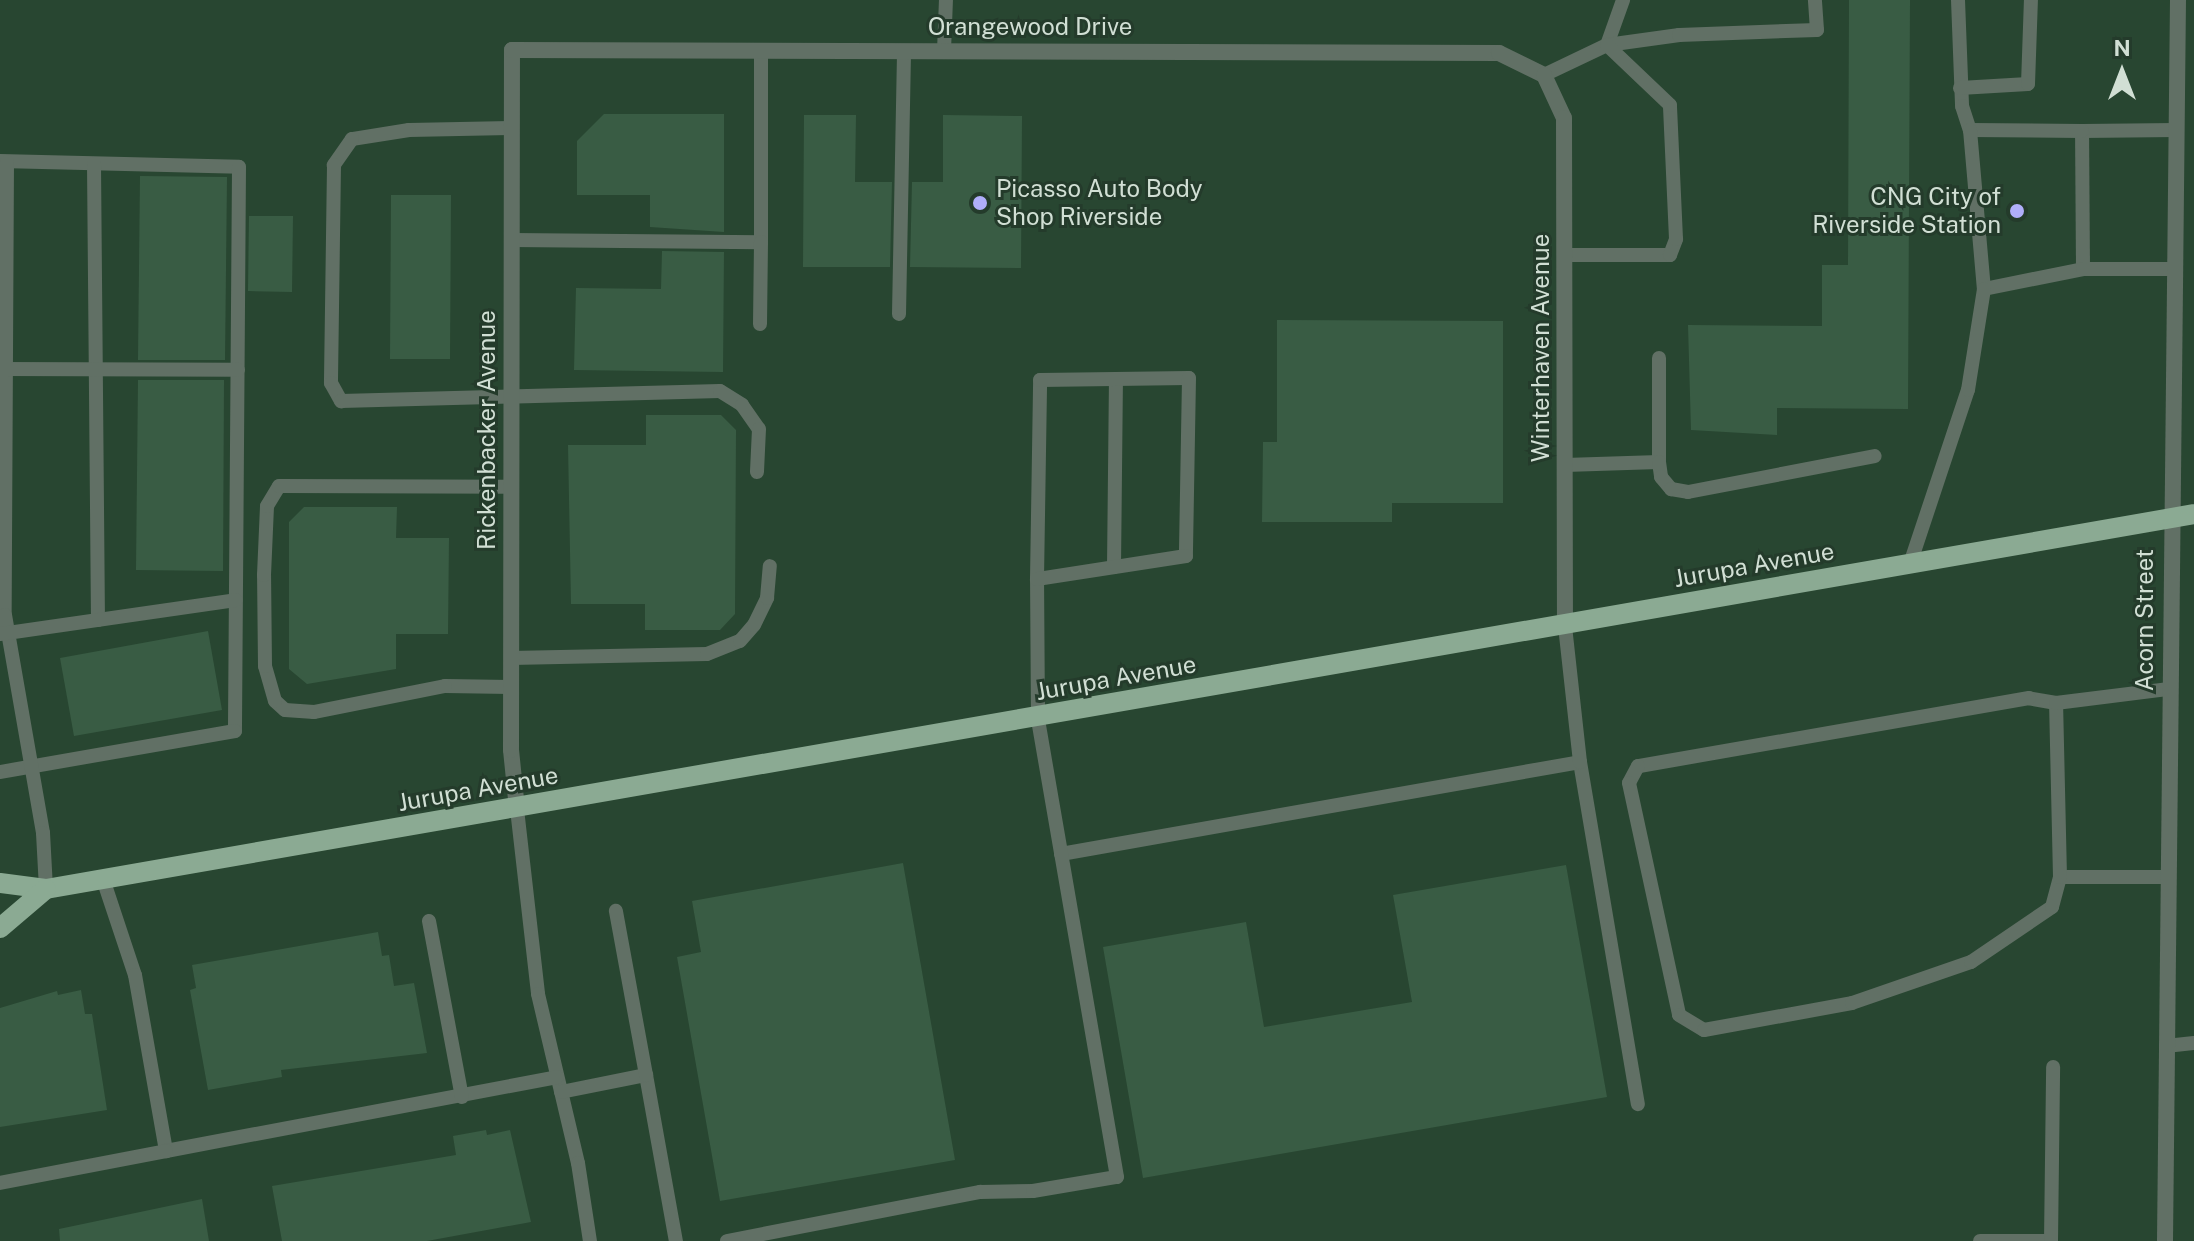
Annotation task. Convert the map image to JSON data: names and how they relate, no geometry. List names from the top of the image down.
{
  "streets": {
    "main road": ["Jurupa Avenue"],
    "street": [
      "Orangewood Drive",
      "Winterhaven Avenue",
      "Rickenbacker Avenue",
      "Acorn Street"
    ]
  },
  "crossings": [
    ["Orangewood Drive", "Winterhaven Avenue"],
    ["Orangewood Drive", "Rickenbacker Avenue"],
    ["Winterhaven Avenue", "Jurupa Avenue"],
    ["Rickenbacker Avenue", "Jurupa Avenue"],
    ["Jurupa Avenue", "Acorn Street"]
  ],
  "places": ["Picasso Auto Body Shop Riverside", "CNG City of Riverside Station"],
  "north": "top"
}
